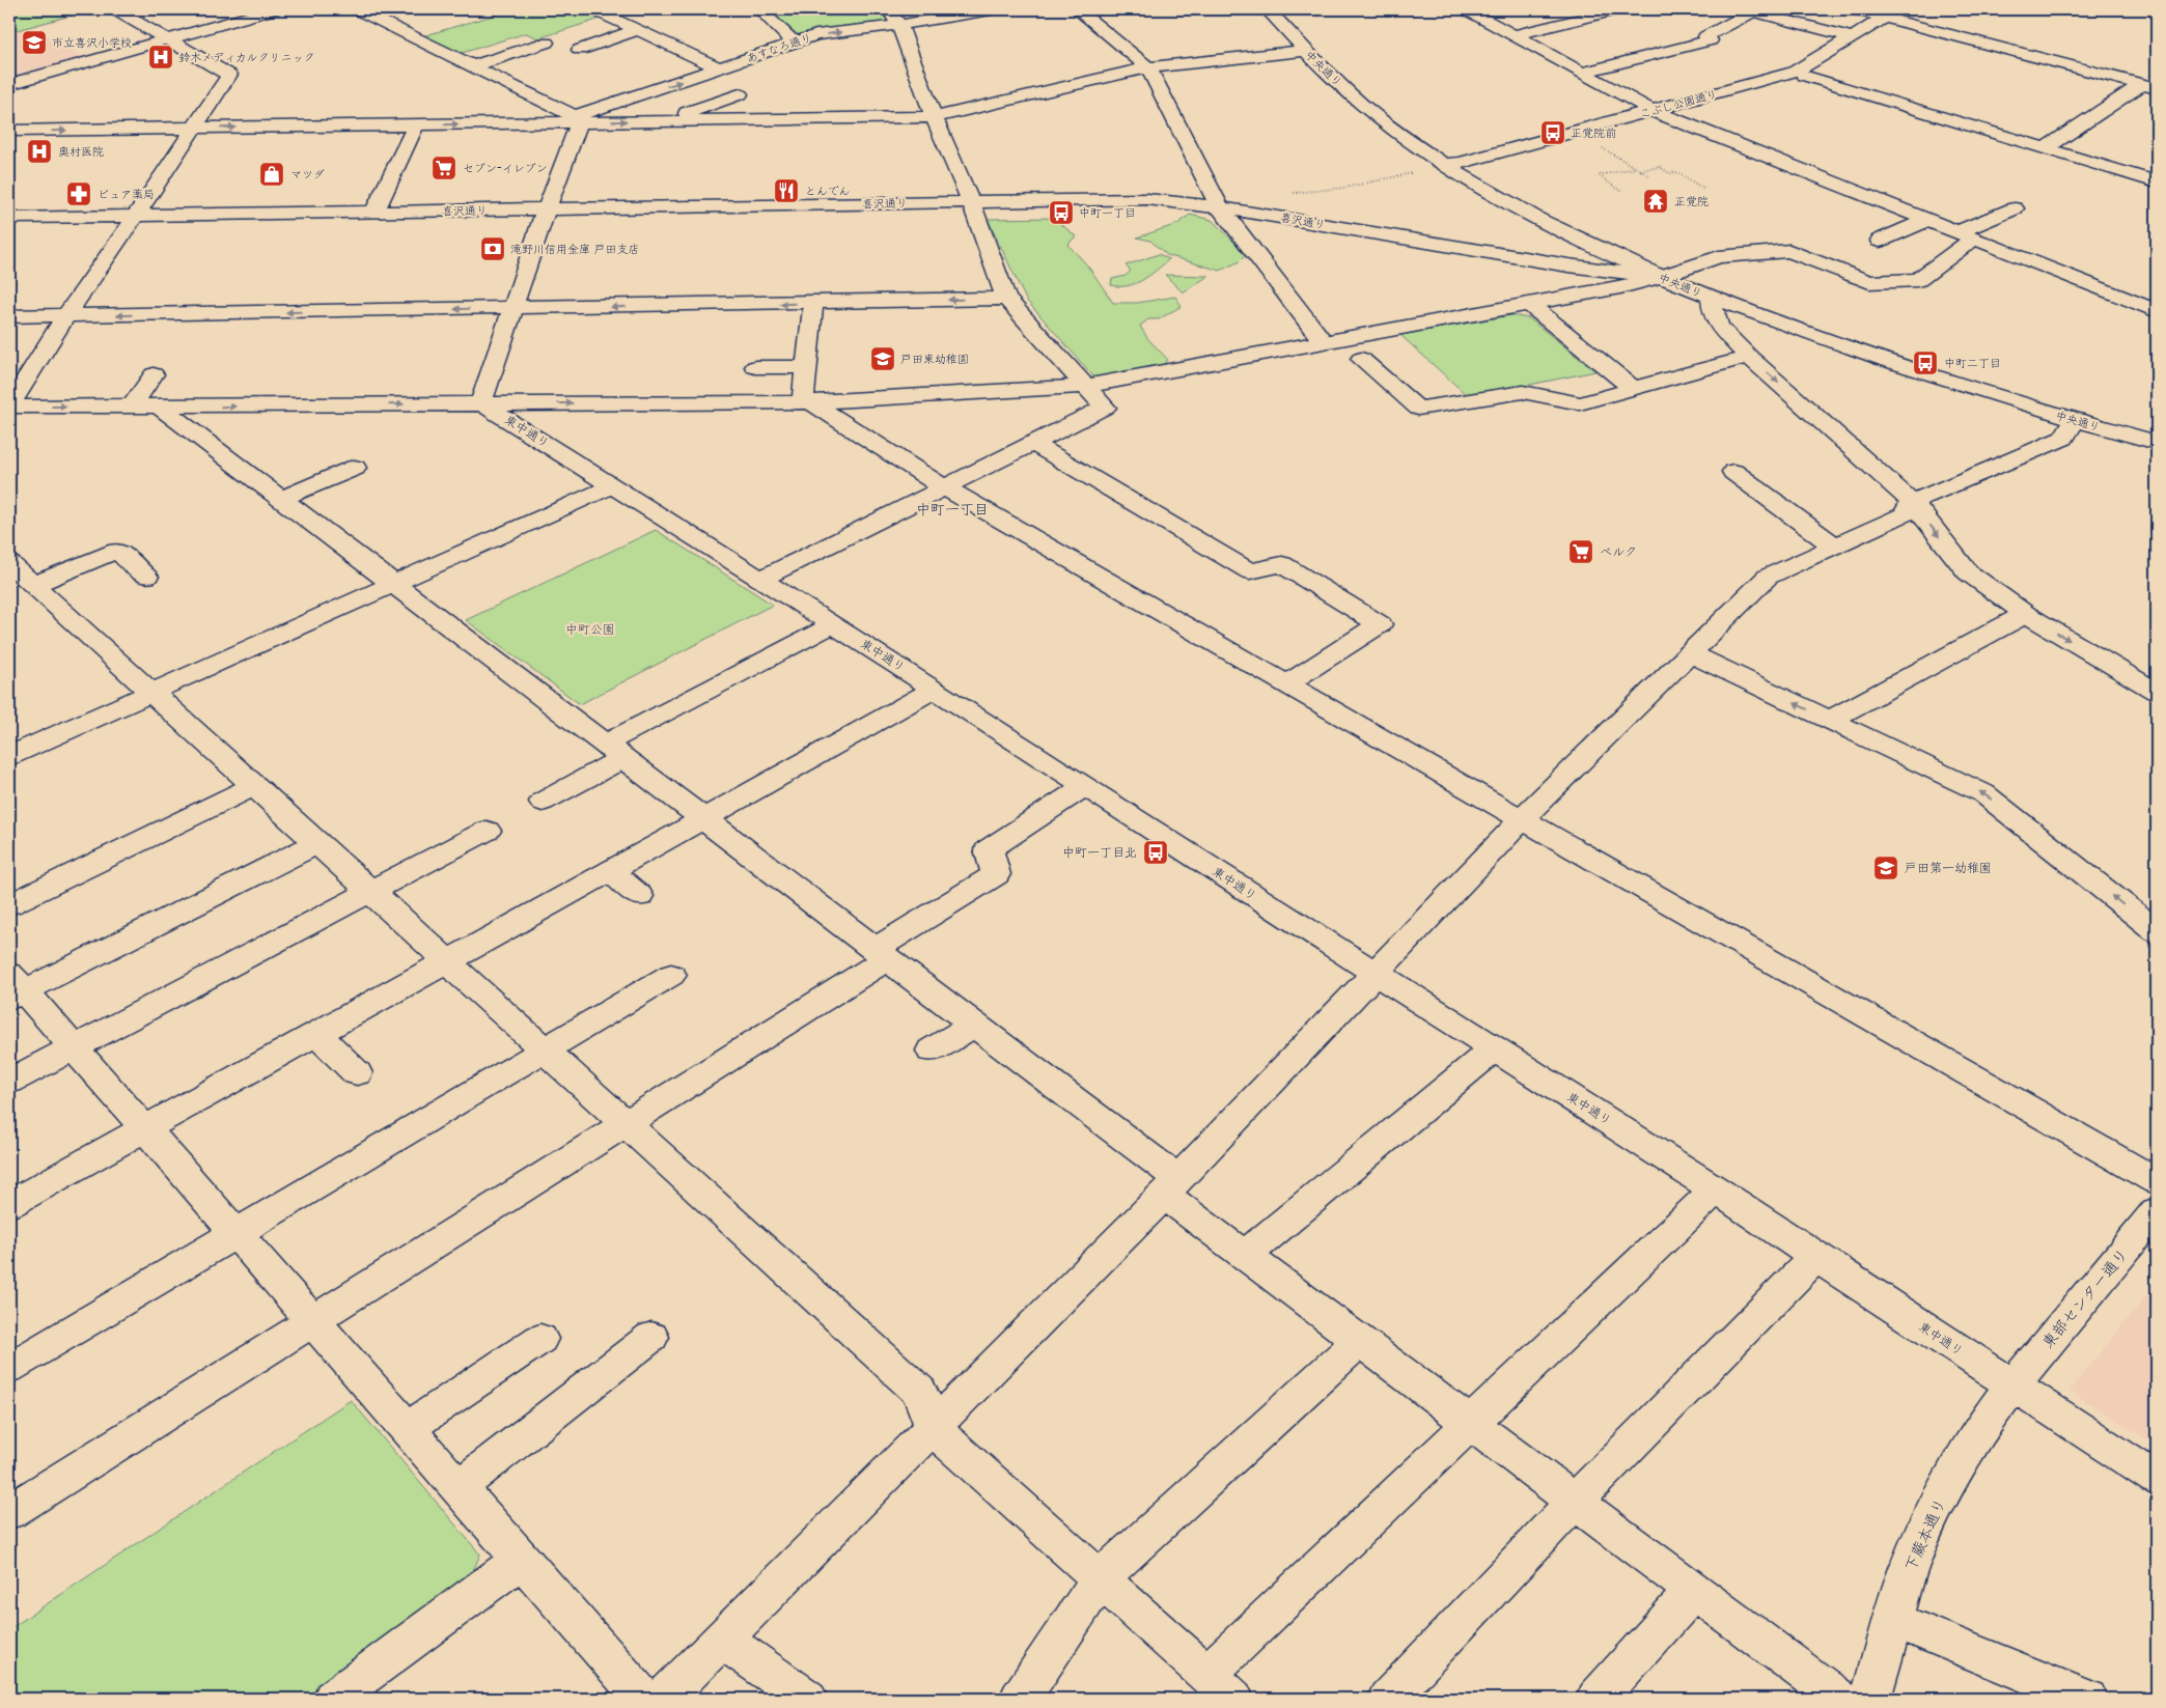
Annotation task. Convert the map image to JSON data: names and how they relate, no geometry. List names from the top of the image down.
{
  "streets": {
    "street": [
      "あすなろ通り",
      "中央通り",
      "こぶし公園通り",
      "喜沢通り",
      "東中通り",
      "東部センター通り",
      "下蕨本通り"
    ]
  },
  "crossings": [
    ["中央通り", "こぶし公園通り"],
    ["中央通り", "喜沢通り"],
    ["東中通り", "東部センター通り"],
    ["東中通り", "下蕨本通り"],
    ["東部センター通り", "下蕨本通り"]
  ],
  "districts": ["中町一丁目"],
  "parks": ["中町公園"],
  "places": {
    "school or university": ["市立喜沢小学校", "戸田東幼稚園", "戸田第一幼稚園"],
    "hospital": ["鈴木メディカルクリニック", "奥村医院"],
    "bus stop": [
      "正覚院前",
      "中町一丁目",
      "中町二丁目",
      "中町一丁目北"
    ],
    "supermarket": ["セブン-イレブン", "ベルク"],
    "shop": ["マツダ"],
    "restaurant": ["とんでん"],
    "pharmacy": ["ピュア薬局"],
    "temple": ["正覚院"],
    "bank": ["滝野川信用金庫 戸田支店"]
  }
}
